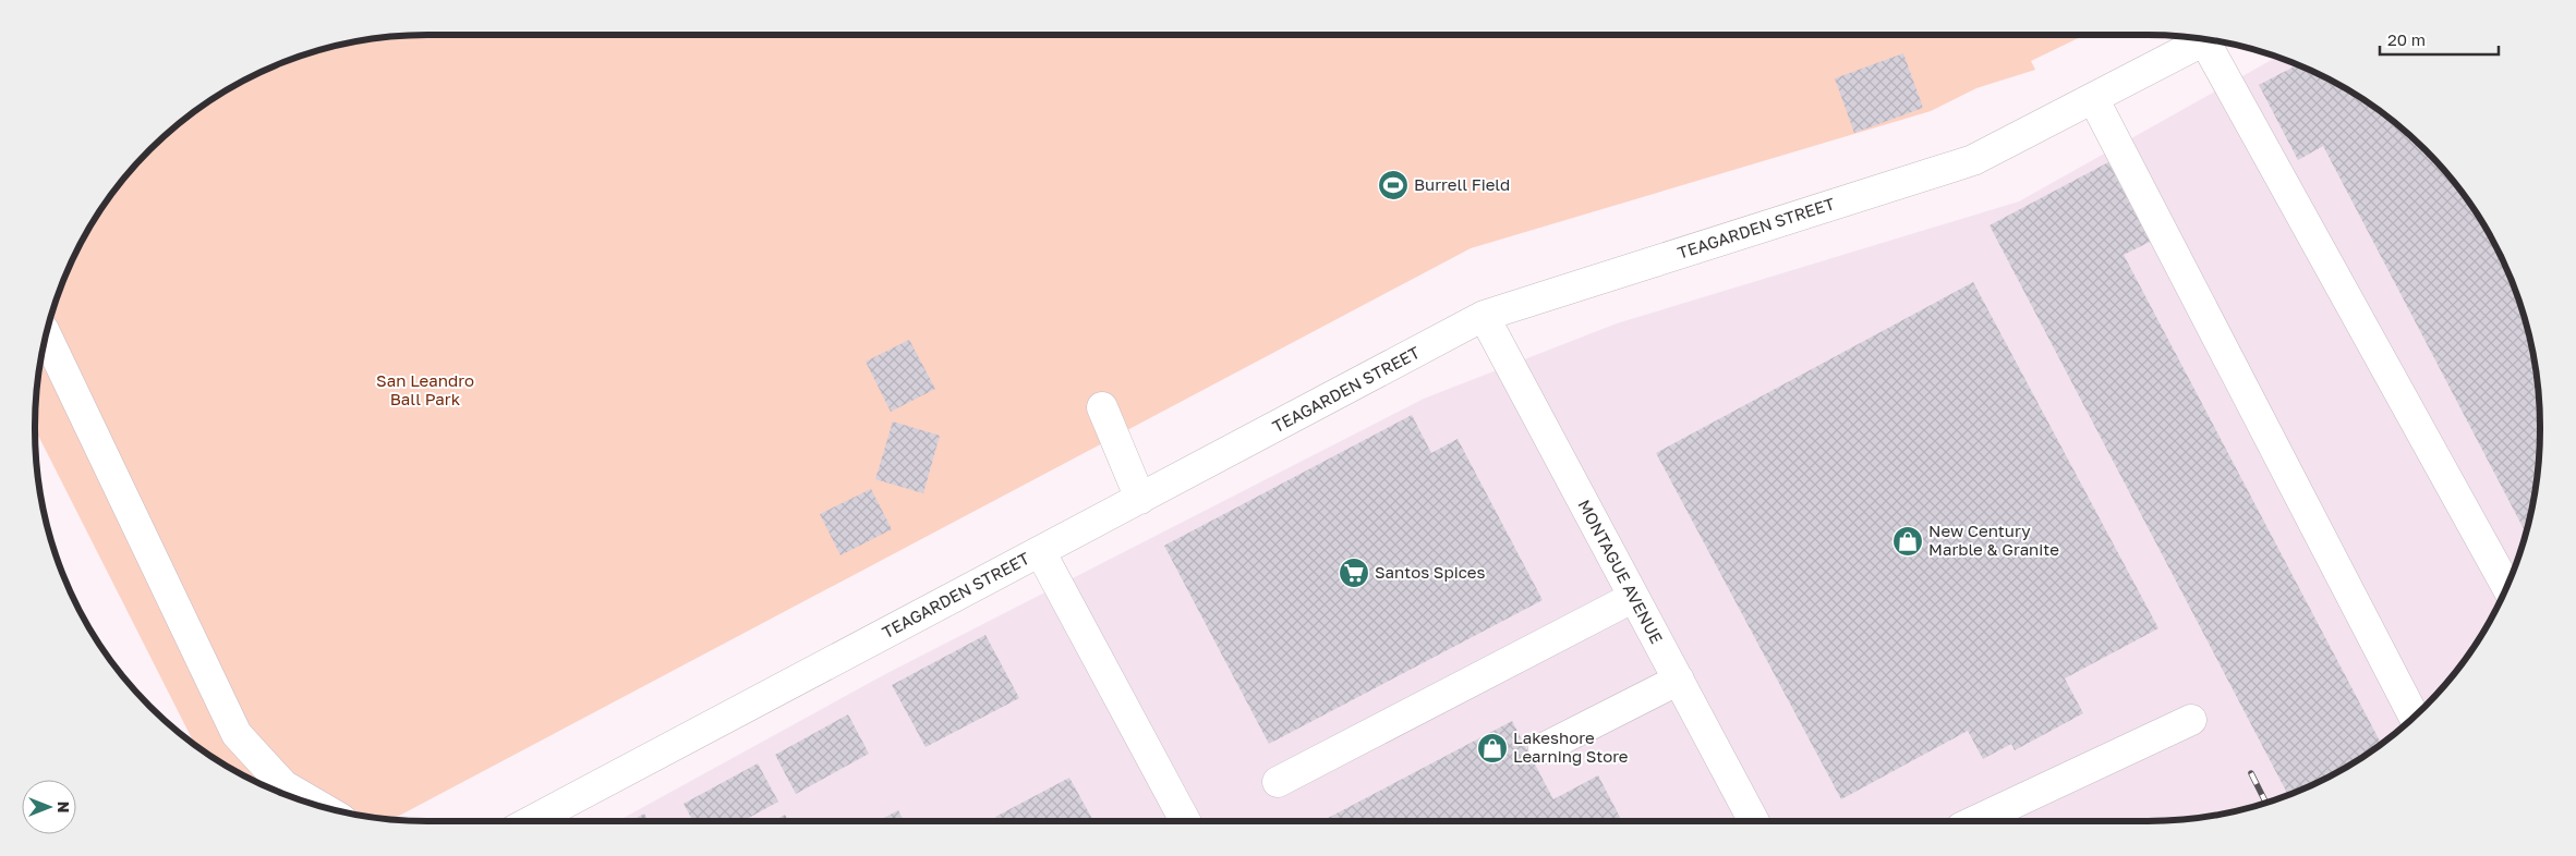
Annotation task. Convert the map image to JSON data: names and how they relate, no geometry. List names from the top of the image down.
{
  "streets": {
    "street": ["TEAGARDEN STREET", "MONTAGUE AVENUE"]
  },
  "crossings": [
    ["TEAGARDEN STREET", "MONTAGUE AVENUE"]
  ],
  "parks": ["San Leandro Ball Park"],
  "places": {
    "sports": ["Burrell Field"],
    "shop": ["New Century Marble & Granite", "Lakeshore Learning Store"],
    "supermarket": ["Santos Spices"]
  },
  "scale_bar": "20 m",
  "north": "right"
}
